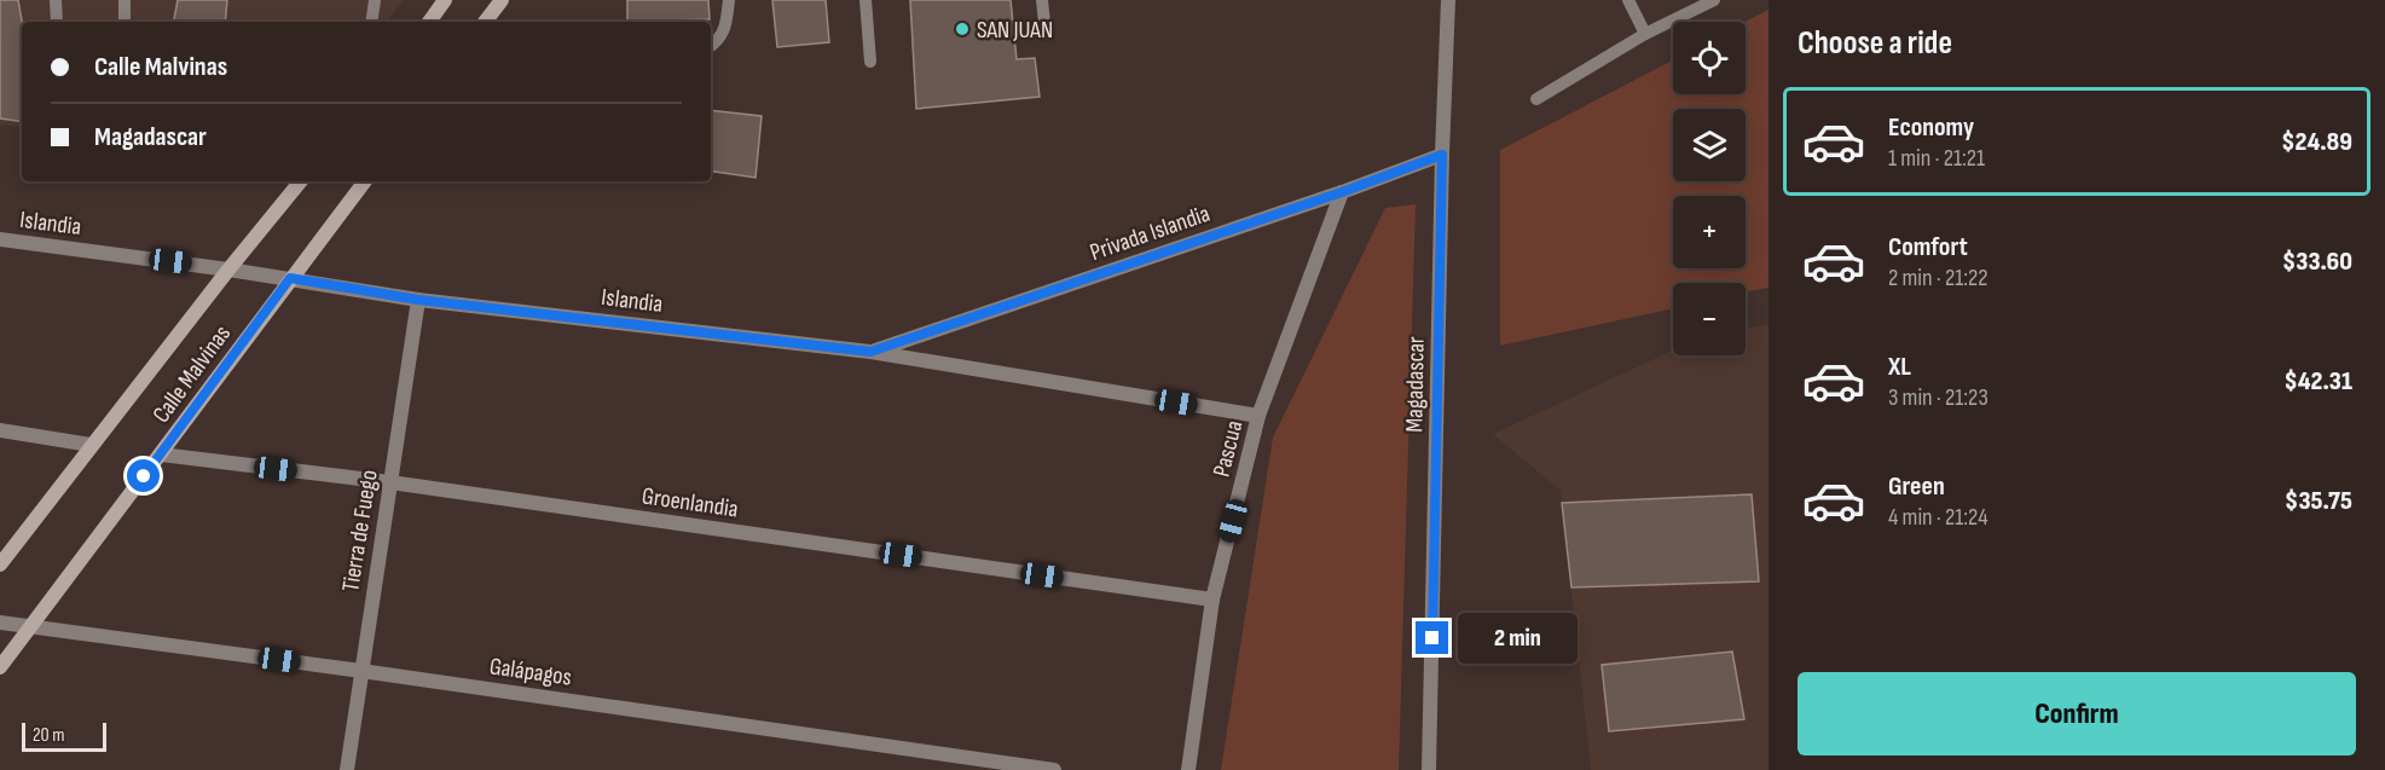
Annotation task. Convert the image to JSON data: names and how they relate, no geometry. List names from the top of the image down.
{
  "streets": {
    "street": [
      "Islandia",
      "Privada Islandia",
      "Calle Malvinas",
      "Magadascar",
      "Pascua",
      "Groenlandia",
      "Tierra de Fuego",
      "Galápagos"
    ]
  },
  "crossings": [
    ["Islandia", "Privada Islandia"],
    ["Islandia", "Calle Malvinas"],
    ["Islandia", "Pascua"],
    ["Islandia", "Tierra de Fuego"],
    ["Privada Islandia", "Magadascar"],
    ["Privada Islandia", "Pascua"],
    ["Calle Malvinas", "Groenlandia"],
    ["Calle Malvinas", "Galápagos"],
    ["Pascua", "Groenlandia"],
    ["Groenlandia", "Tierra de Fuego"],
    ["Tierra de Fuego", "Galápagos"]
  ],
  "places": ["SAN JUAN"],
  "scale_bar": "20 m",
  "page": {
    "heading": "Choose a ride",
    "map_buttons": ["+", "−"],
    "banner": ["Calle Malvinas", "Magadascar"],
    "list": [
      {
        "name": "Economy",
        "note": "1 min · 21:21",
        "value": "$24.89"
      },
      {
        "name": "Comfort",
        "note": "2 min · 21:22",
        "value": "$33.60"
      },
      {
        "name": "XL",
        "note": "3 min · 21:23",
        "value": "$42.31"
      },
      {
        "name": "Green",
        "note": "4 min · 21:24",
        "value": "$35.75"
      }
    ],
    "bubble": "2 min",
    "buttons": "Confirm",
    "scale": "20 m"
  }
}
